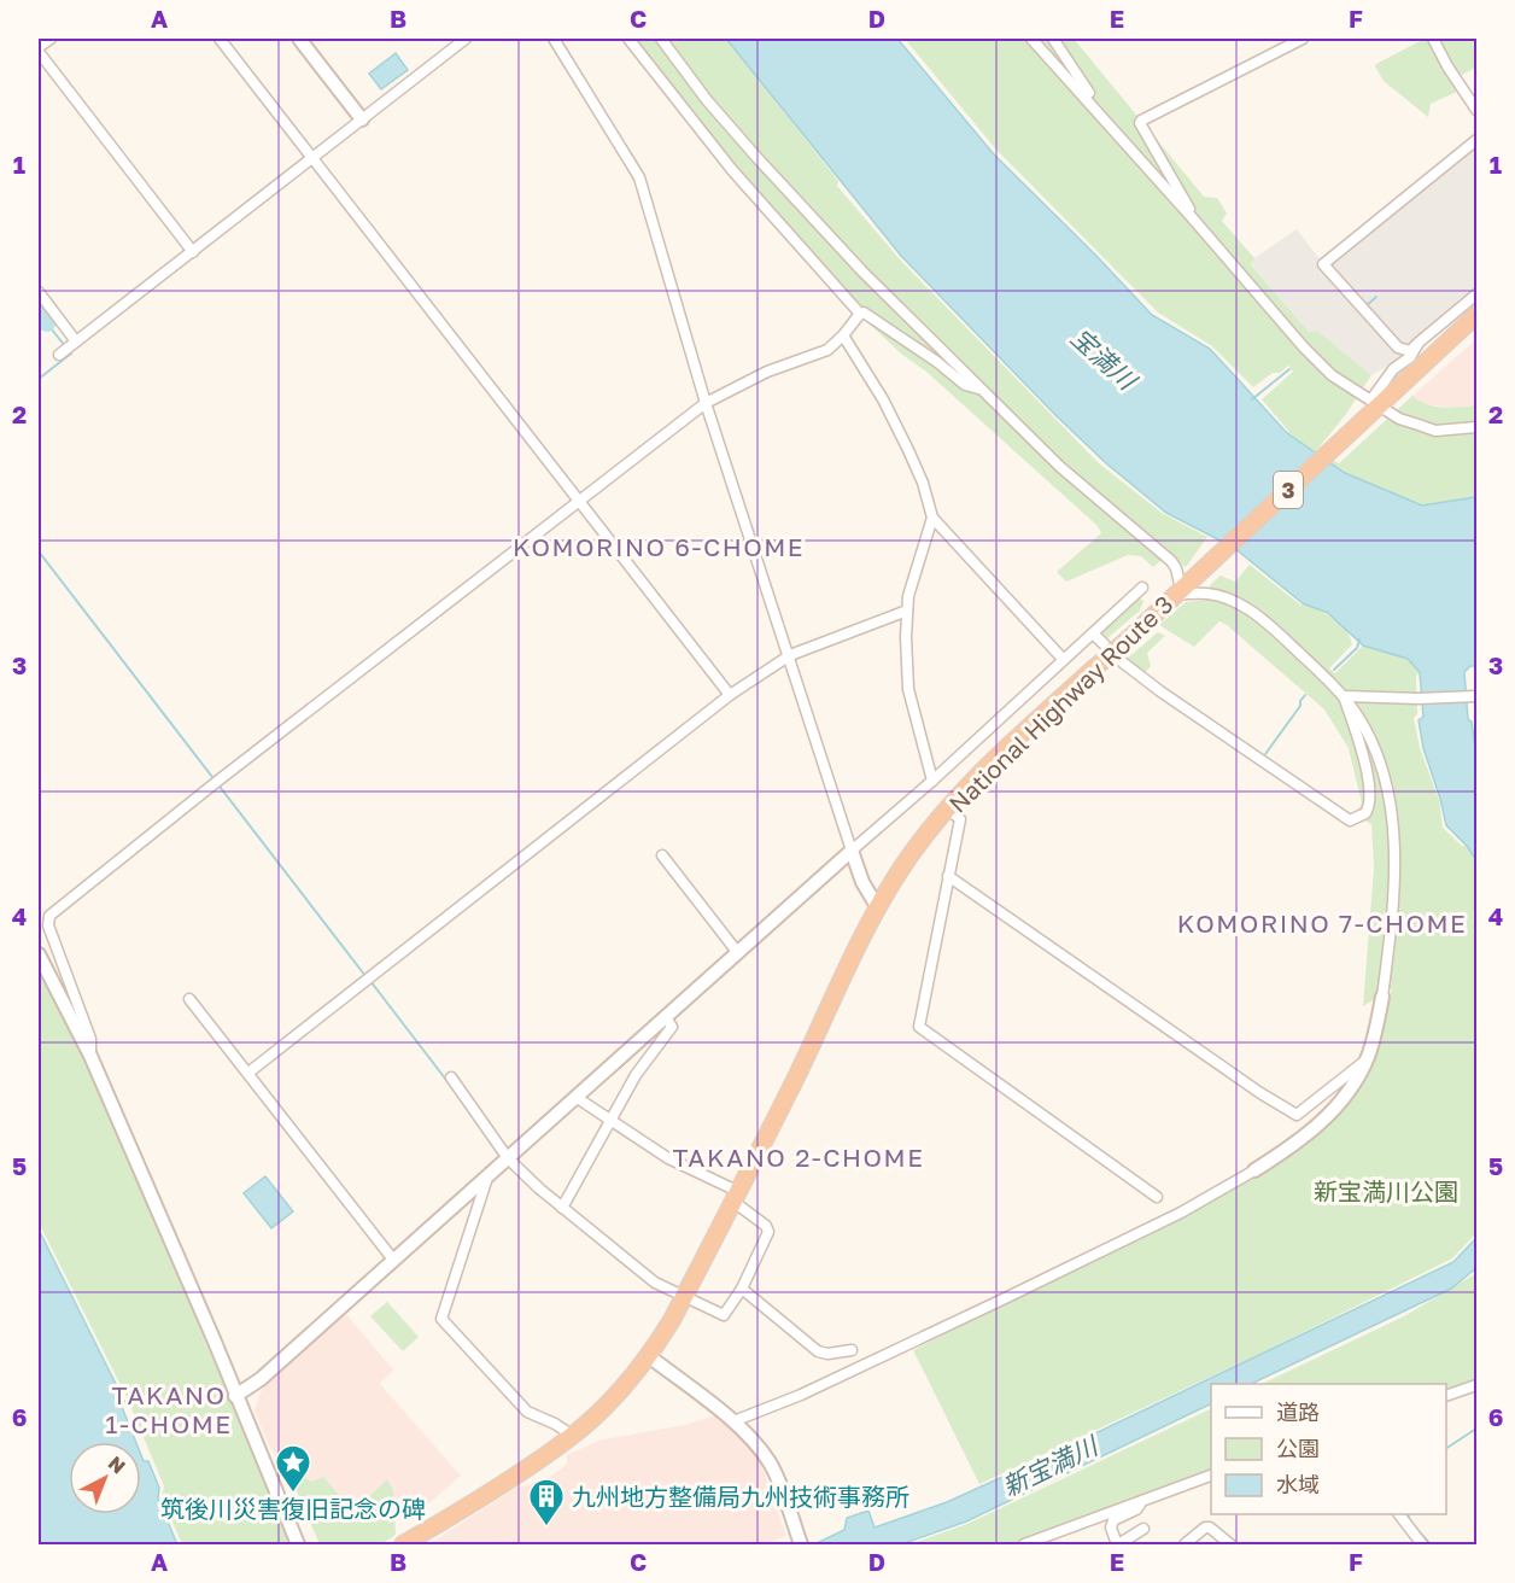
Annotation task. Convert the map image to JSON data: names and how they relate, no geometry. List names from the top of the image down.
{
  "streets": {
    "highway": ["3", "National Highway Route 3"]
  },
  "districts": [
    "KOMORINO 6-CHOME",
    "KOMORINO 7-CHOME",
    "TAKANO 2-CHOME",
    "TAKANO 1-CHOME"
  ],
  "water": ["宝満川", "新宝満川"],
  "parks": ["新宝満川公園"],
  "places": {
    "place": ["筑後川災害復旧記念の碑"],
    "building": ["九州地方整備局九州技術事務所"]
  },
  "legend": ["道路", "公園", "水域"],
  "north": "top right",
  "grid": {
    "columns": [
      "A",
      "B",
      "C",
      "D",
      "E",
      "F"
    ],
    "rows": [
      "1",
      "2",
      "3",
      "4",
      "5",
      "6"
    ]
  }
}
